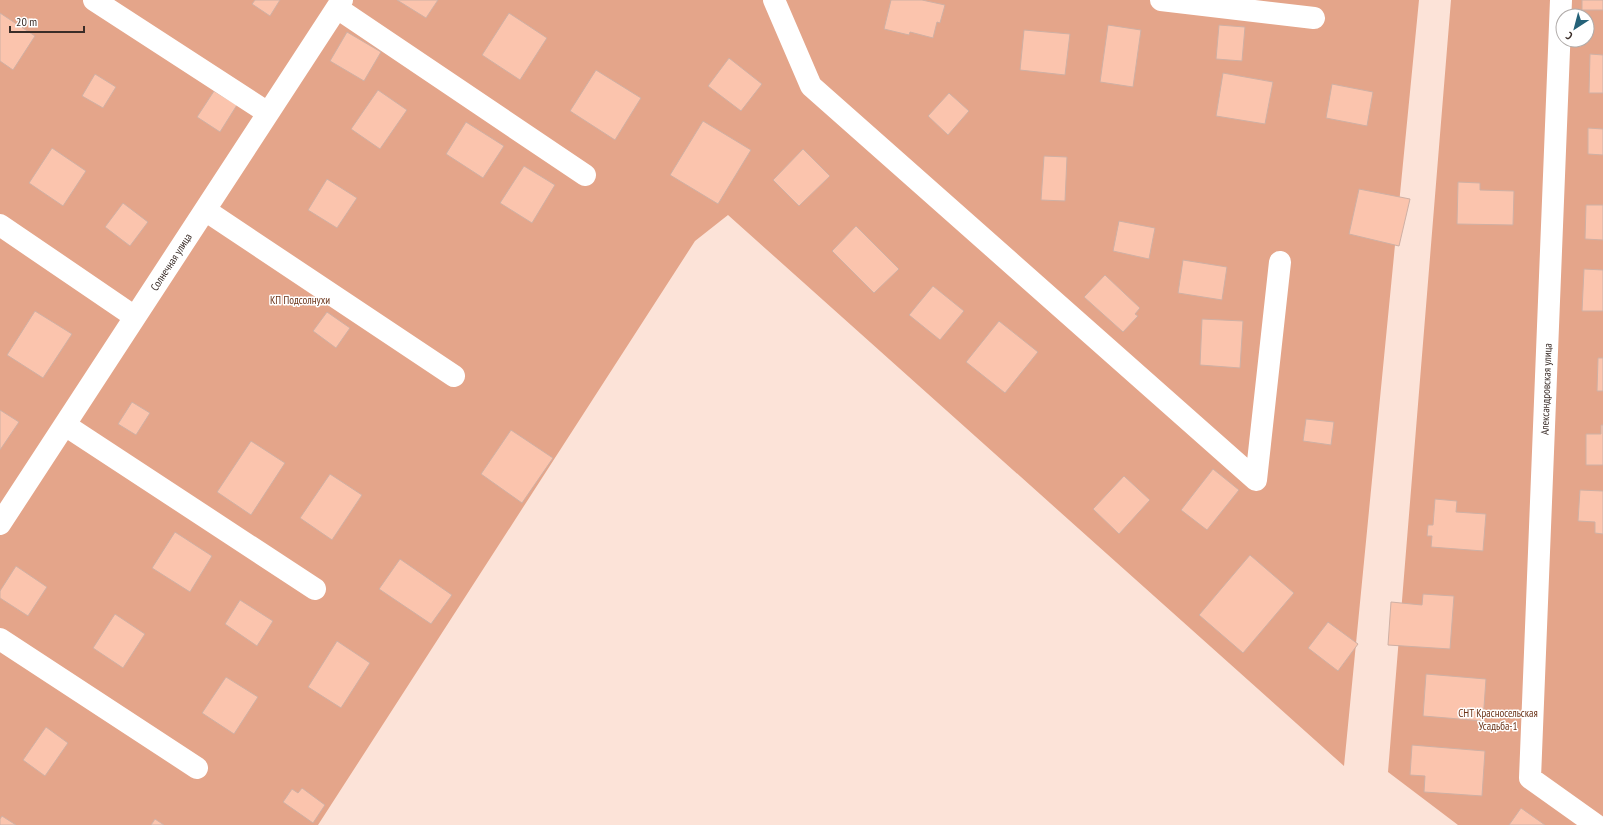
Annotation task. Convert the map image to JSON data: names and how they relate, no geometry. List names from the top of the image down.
{
  "streets": {
    "street": ["Солнечная улица", "Александровская улица"]
  },
  "parks": ["КП Подсолнухи", "СНТ Красносельская Усадьба-1"],
  "scale_bar": "20 m",
  "north": "bottom left"
}
